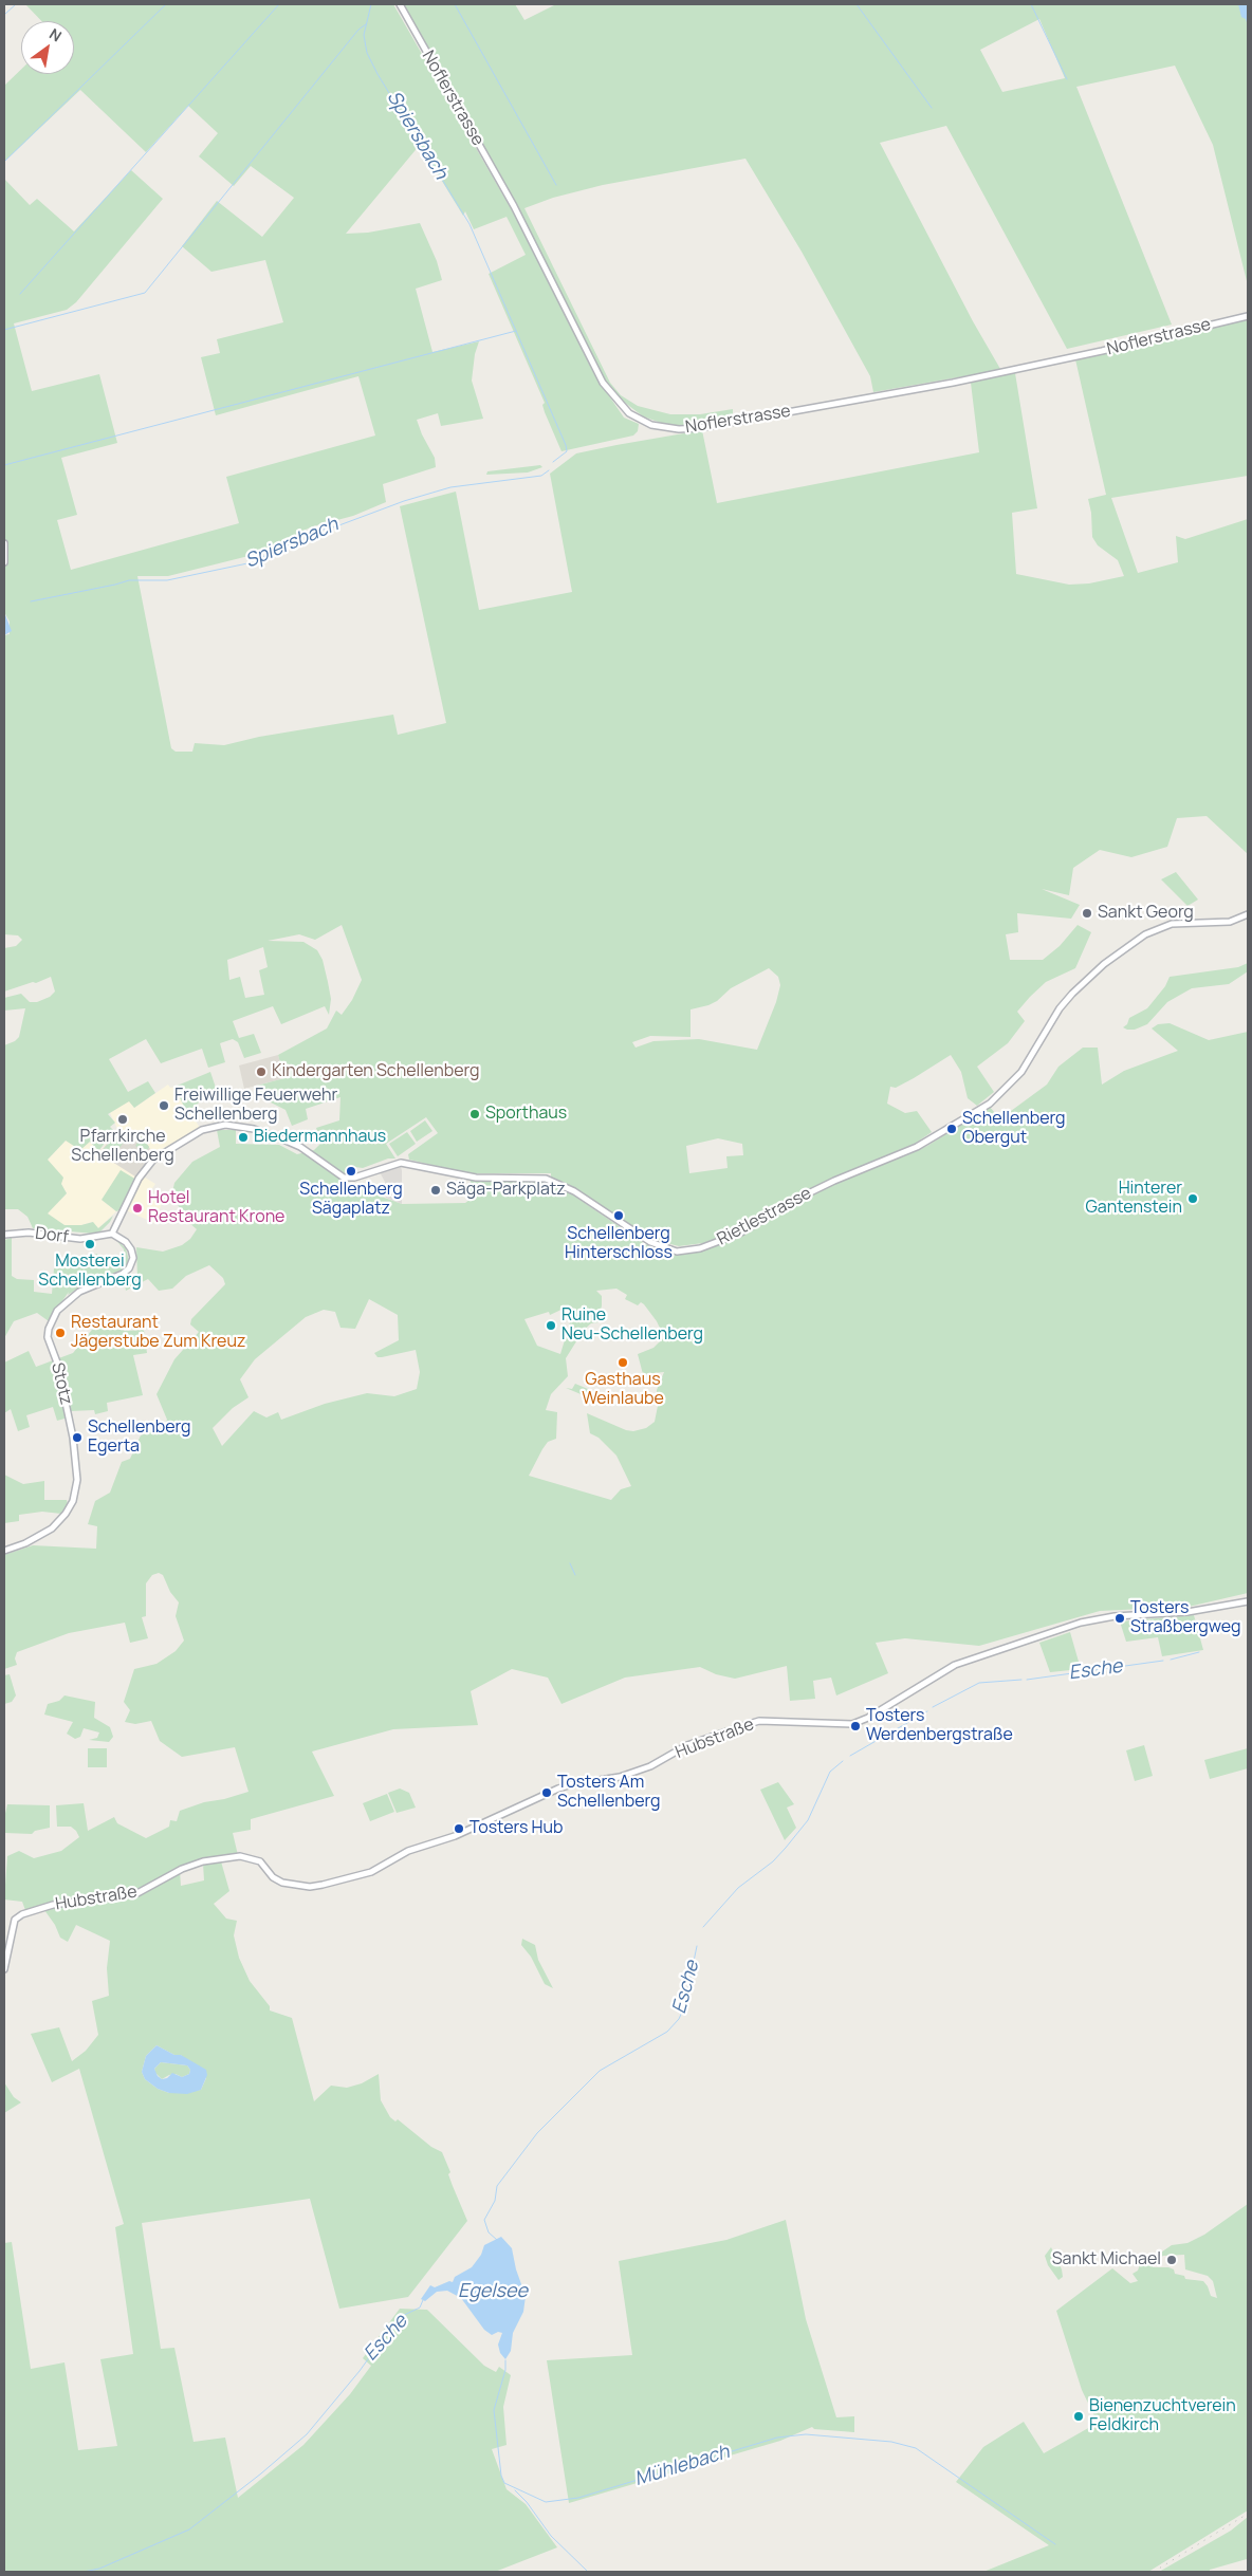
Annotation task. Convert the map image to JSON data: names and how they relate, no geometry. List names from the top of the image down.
{
  "streets": {
    "street": [
      "Noflerstrasse",
      "Rietlestrasse",
      "Dorf",
      "Stotz",
      "Hubstraße"
    ]
  },
  "crossings": [
    ["Rietlestrasse", "Dorf"],
    ["Rietlestrasse", "Stotz"],
    ["Dorf", "Stotz"]
  ],
  "water": [
    "Spiersbach",
    "Esche",
    "Egelsee",
    "Mühlebach"
  ],
  "places": [
    "Sankt Georg",
    "Kindergarten Schellenberg",
    "Freiwillige Feuerwehr Schellenberg",
    "Sporthaus",
    "Pfarrkirche Schellenberg",
    "Schellenberg Obergut",
    "Biedermannhaus",
    "Schellenberg Sägaplatz",
    "Säga-Parkplatz",
    "Hinterer Gantenstein",
    "Hotel Restaurant Krone",
    "Schellenberg Hinterschloss",
    "Mosterei Schellenberg",
    "Ruine Neu-Schellenberg",
    "Restaurant Jägerstube Zum Kreuz",
    "Gasthaus Weinlaube",
    "Schellenberg Egerta",
    "Tosters Straßbergweg",
    "Tosters Werdenbergstraße",
    "Tosters Am Schellenberg",
    "Tosters Hub",
    "Sankt Michael",
    "Bienenzuchtverein Feldkirch"
  ],
  "north": "top right"
}
